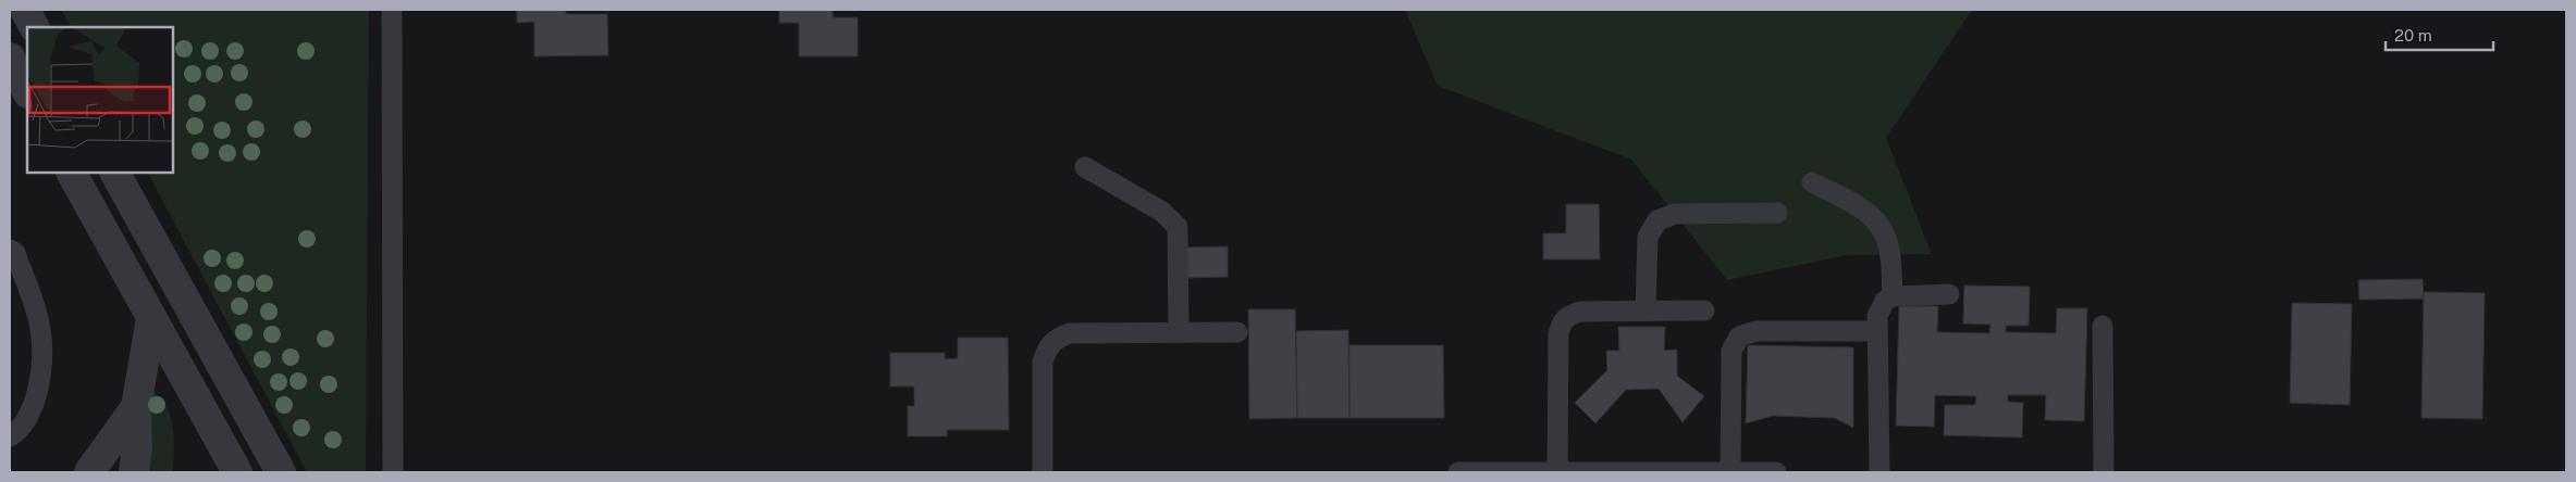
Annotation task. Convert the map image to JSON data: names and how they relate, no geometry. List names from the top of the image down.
{
  "scale_bar": "20 m"
}
